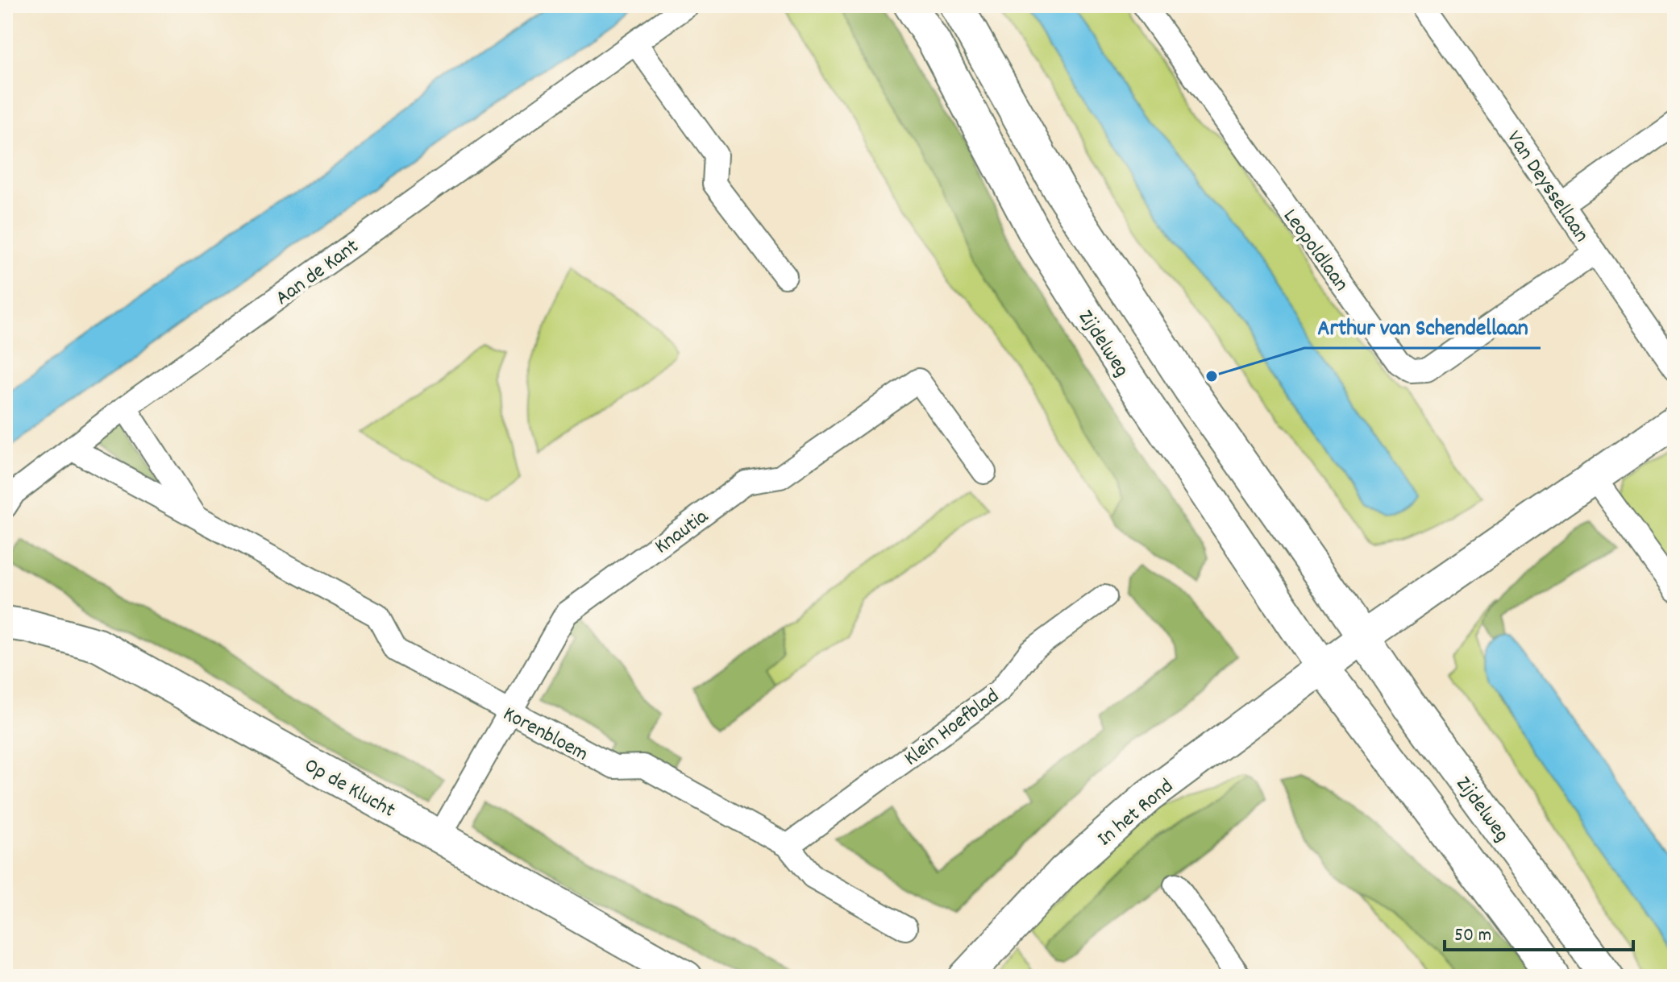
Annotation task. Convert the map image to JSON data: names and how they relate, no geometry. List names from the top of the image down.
{
  "streets": {
    "main road": ["Zijdelweg", "Op de Klucht", "In het Rond"],
    "street": [
      "Van Deyssellaan",
      "Leopoldlaan",
      "Aan de Kant",
      "Knautia",
      "Klein Hoefblad",
      "Korenbloem"
    ]
  },
  "crossings": [
    ["Van Deyssellaan", "Leopoldlaan"],
    ["Aan de Kant", "Korenbloem"],
    ["Zijdelweg", "In het Rond"],
    ["Knautia", "Korenbloem"],
    ["Knautia", "Op de Klucht"],
    ["Klein Hoefblad", "Korenbloem"]
  ],
  "places": ["Arthur van Schendellaan"],
  "scale_bar": "50 m"
}
